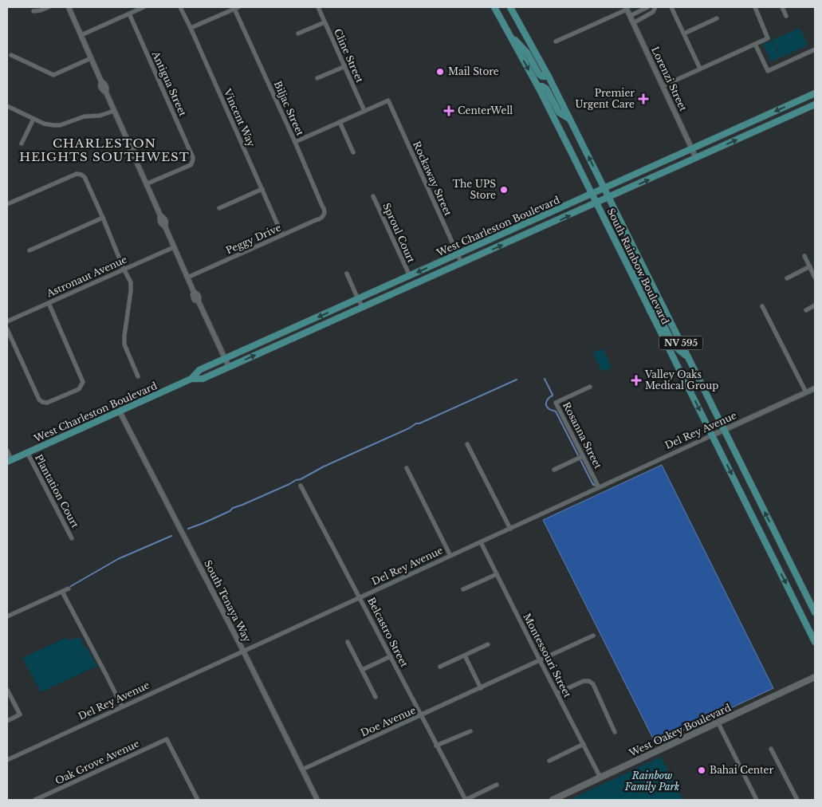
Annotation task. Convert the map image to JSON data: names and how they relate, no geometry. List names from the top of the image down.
{
  "streets": {
    "main road": [
      "West Charleston Boulevard",
      "South Rainbow Boulevard",
      "NV 595",
      "West Oakey Boulevard"
    ],
    "street": [
      "Cline Street",
      "Lorenzi Street",
      "Antigua Street",
      "Biljac Street",
      "Vincent Way",
      "Rockaway Street",
      "Sproul Court",
      "Peggy Drive",
      "Astronaut Avenue",
      "Del Rey Avenue",
      "Rosanna Street",
      "Plantation Court",
      "South Tenaya Way",
      "Belcastro Street",
      "Montessouri Street",
      "Doe Avenue",
      "Oak Grove Avenue"
    ]
  },
  "crossings": [
    ["Cline Street", "Rockaway Street"],
    ["Lorenzi Street", "West Charleston Boulevard"],
    ["Biljac Street", "Peggy Drive"],
    ["Vincent Way", "Peggy Drive"],
    ["Rockaway Street", "West Charleston Boulevard"],
    ["West Charleston Boulevard", "Sproul Court"],
    ["West Charleston Boulevard", "South Rainbow Boulevard"],
    ["West Charleston Boulevard", "Plantation Court"],
    ["West Charleston Boulevard", "South Tenaya Way"],
    ["South Rainbow Boulevard", "Del Rey Avenue"],
    ["Del Rey Avenue", "Rosanna Street"],
    ["Del Rey Avenue", "South Tenaya Way"],
    ["Del Rey Avenue", "Belcastro Street"],
    ["Del Rey Avenue", "Montessouri Street"],
    ["South Tenaya Way", "Doe Avenue"],
    ["Belcastro Street", "Doe Avenue"],
    ["Montessouri Street", "Doe Avenue"],
    ["Montessouri Street", "West Oakey Boulevard"]
  ],
  "districts": ["CHARLESTON HEIGHTS SOUTHWEST"],
  "parks": ["Rainbow Family Park"],
  "places": {
    "other": ["Mail Store", "The UPS Store", "Bahai Center"],
    "health": ["Premier Urgent Care", "CenterWell", "Valley Oaks Medical Group"]
  }
}
